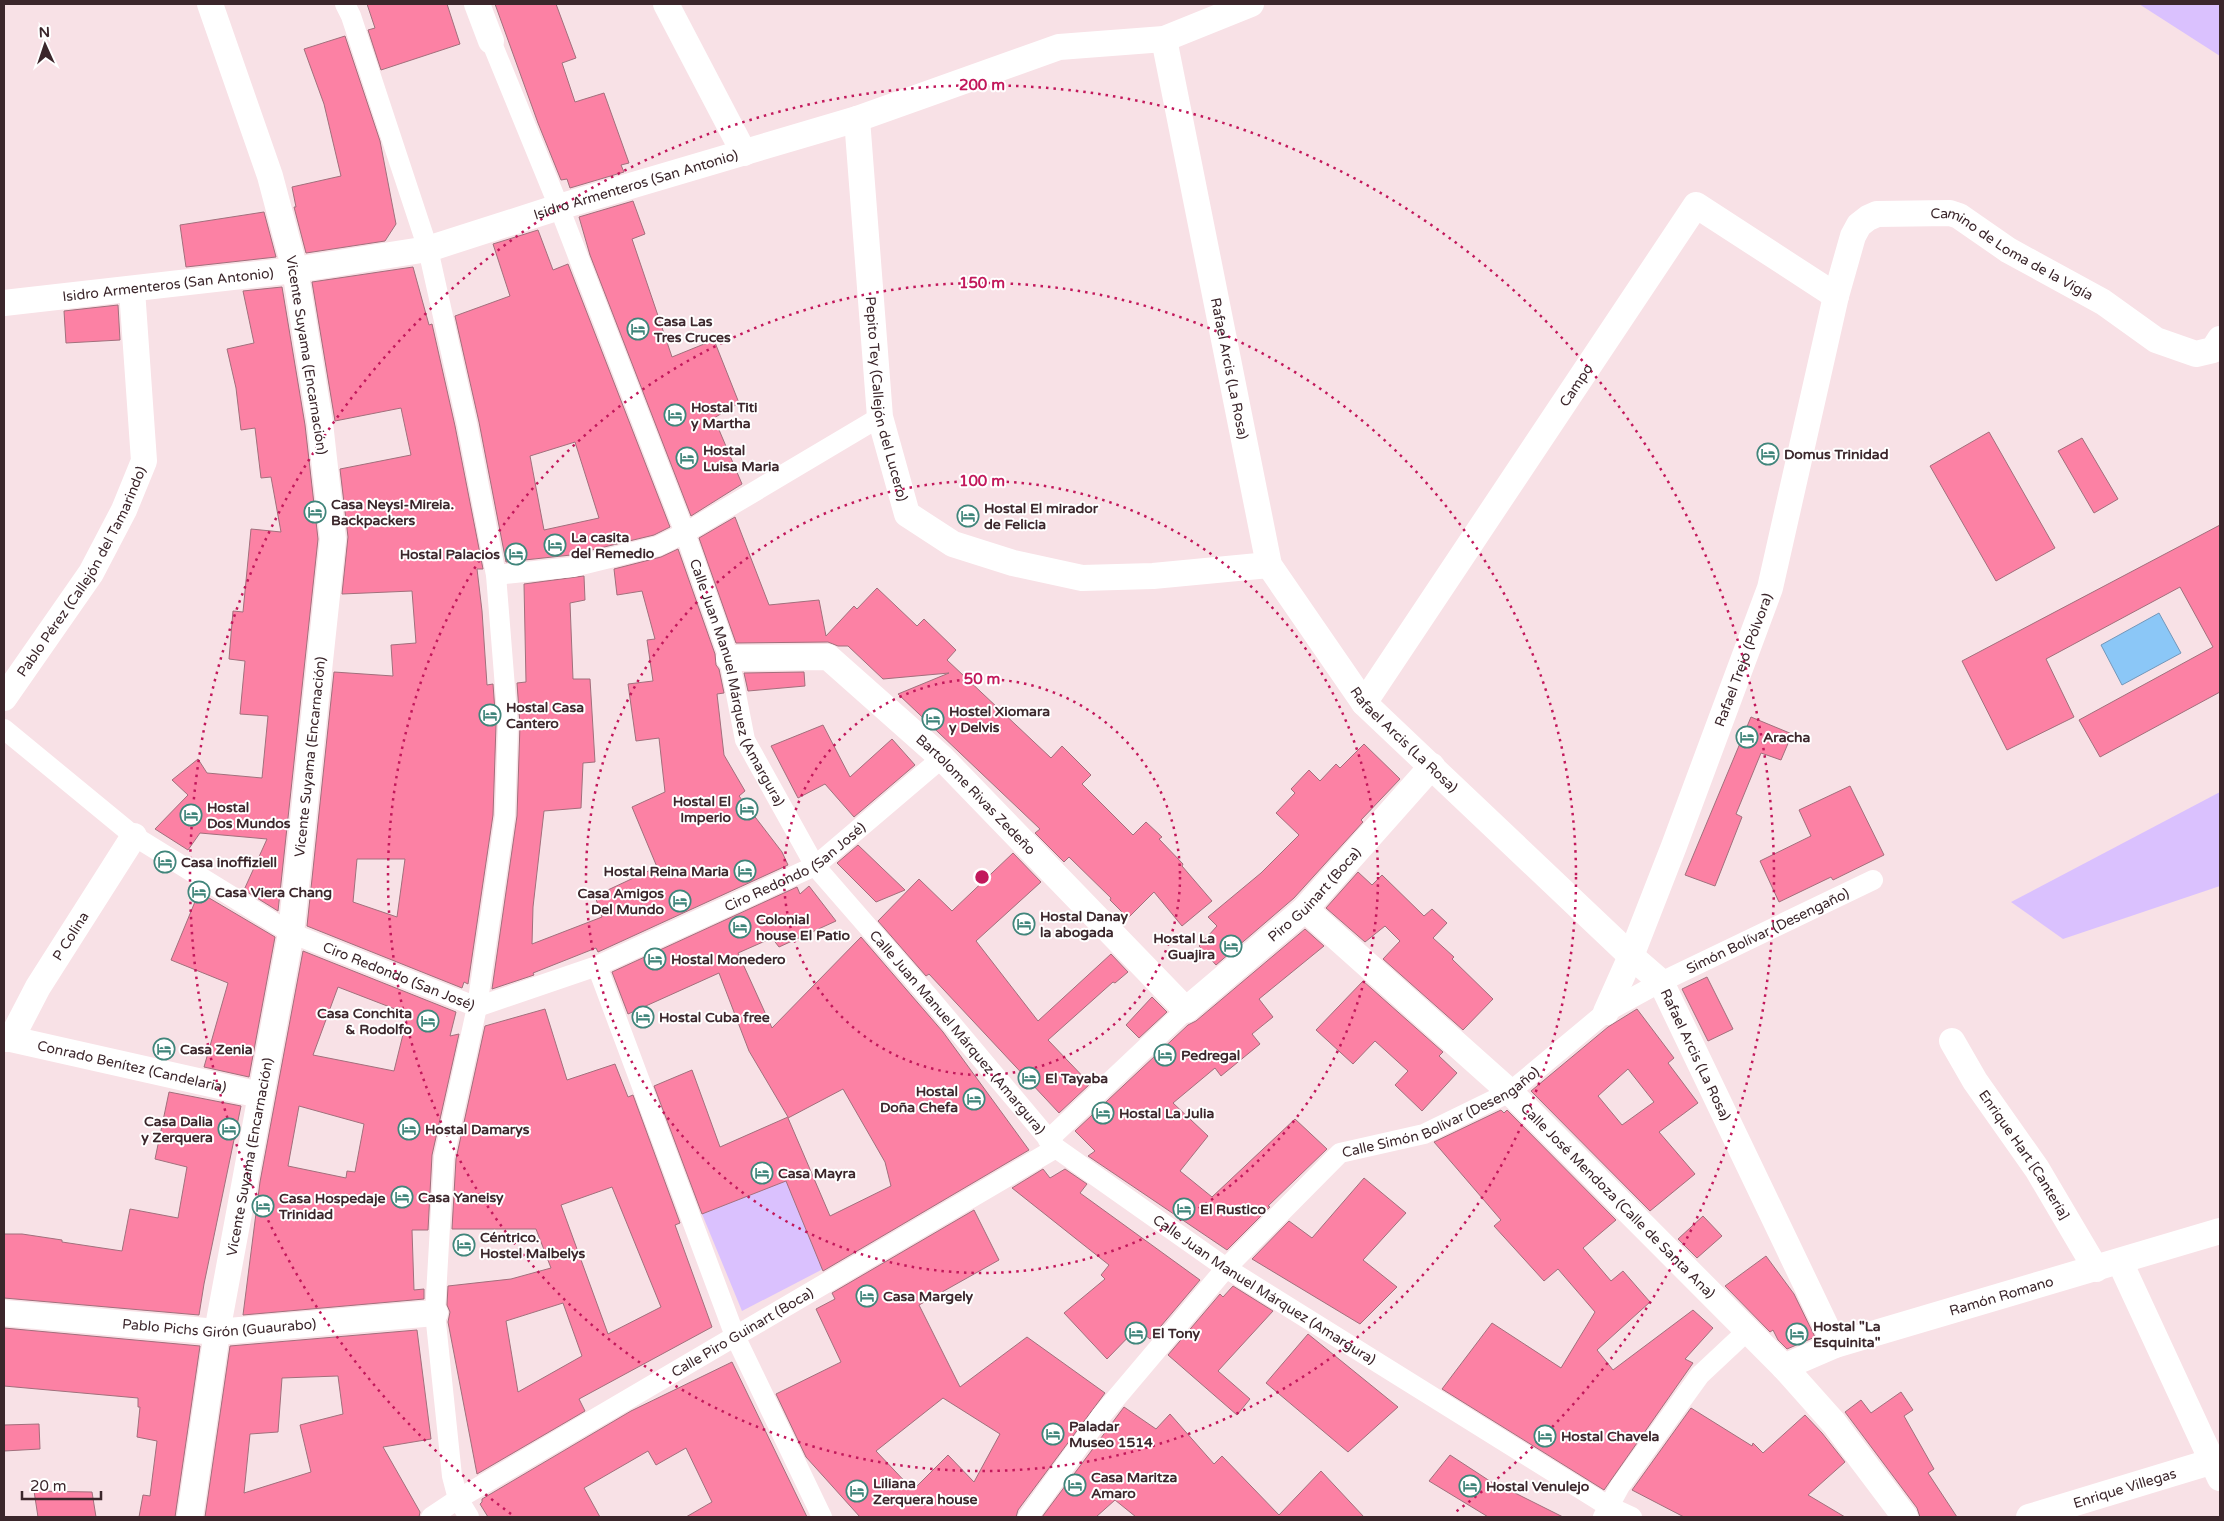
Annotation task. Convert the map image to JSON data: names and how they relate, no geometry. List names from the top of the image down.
{
  "streets": {
    "street": [
      "Isidro Armenteros (San Antonio)",
      "Camino de Loma de la Vigía",
      "Vicente Suyama (Encarnación)",
      "Rafael Arcis (La Rosa)",
      "Campo",
      "Pepito Tey (Callejón del Lucero)",
      "Pablo Pérez (Callejón del Tamarindo)",
      "Rafael Trejo (Pólvora)",
      "Calle Juan Manuel Márquez (Amargura)",
      "Bartolome Rivas Zedeño",
      "Ciro Redondo (San José)",
      "Piro Guinart (Boca)",
      "Simón Bolívar (Desengaño)",
      "P Colina",
      "Conrado Benítez (Candelaria)",
      "Calle Simón Bolívar (Desengaño)",
      "Enrique Hart [Cantería]",
      "Calle José Mendoza (Calle de Santa Ana)",
      "Ramón Romano",
      "Pablo Pichs Girón (Guaurabo)",
      "Calle Piro Guinart (Boca)",
      "Enrique Villegas"
    ]
  },
  "crossings": [
    ["Isidro Armenteros (San Antonio)", "Vicente Suyama (Encarnación)"],
    ["Isidro Armenteros (San Antonio)", "Rafael Arcis (La Rosa)"],
    ["Isidro Armenteros (San Antonio)", "Pepito Tey (Callejón del Lucero)"],
    ["Isidro Armenteros (San Antonio)", "Pablo Pérez (Callejón del Tamarindo)"],
    ["Isidro Armenteros (San Antonio)", "Calle Juan Manuel Márquez (Amargura)"],
    ["Camino de Loma de la Vigía", "Campo"],
    ["Camino de Loma de la Vigía", "Rafael Trejo (Pólvora)"],
    ["Vicente Suyama (Encarnación)", "Ciro Redondo (San José)"],
    ["Vicente Suyama (Encarnación)", "Conrado Benítez (Candelaria)"],
    ["Vicente Suyama (Encarnación)", "Pablo Pichs Girón (Guaurabo)"],
    ["Rafael Arcis (La Rosa)", "Campo"],
    ["Rafael Arcis (La Rosa)", "Pepito Tey (Callejón del Lucero)"],
    ["Rafael Arcis (La Rosa)", "Rafael Trejo (Pólvora)"],
    ["Rafael Arcis (La Rosa)", "Piro Guinart (Boca)"],
    ["Rafael Arcis (La Rosa)", "Simón Bolívar (Desengaño)"],
    ["Rafael Arcis (La Rosa)", "Calle Simón Bolívar (Desengaño)"],
    ["Rafael Arcis (La Rosa)", "Ramón Romano"],
    ["Campo", "Rafael Trejo (Pólvora)"],
    ["Rafael Trejo (Pólvora)", "Calle Simón Bolívar (Desengaño)"],
    ["Calle Juan Manuel Márquez (Amargura)", "Bartolome Rivas Zedeño"],
    ["Calle Juan Manuel Márquez (Amargura)", "Ciro Redondo (San José)"],
    ["Calle Juan Manuel Márquez (Amargura)", "Calle Simón Bolívar (Desengaño)"],
    ["Calle Juan Manuel Márquez (Amargura)", "Calle Piro Guinart (Boca)"],
    ["Bartolome Rivas Zedeño", "Ciro Redondo (San José)"],
    ["Bartolome Rivas Zedeño", "Piro Guinart (Boca)"],
    ["Bartolome Rivas Zedeño", "Calle Piro Guinart (Boca)"],
    ["Ciro Redondo (San José)", "P Colina"],
    ["Piro Guinart (Boca)", "Calle José Mendoza (Calle de Santa Ana)"],
    ["Piro Guinart (Boca)", "Calle Piro Guinart (Boca)"],
    ["Simón Bolívar (Desengaño)", "Calle Simón Bolívar (Desengaño)"],
    ["P Colina", "Conrado Benítez (Candelaria)"],
    ["Calle Simón Bolívar (Desengaño)", "Calle José Mendoza (Calle de Santa Ana)"],
    ["Enrique Hart [Cantería]", "Ramón Romano"],
    ["Enrique Hart [Cantería]", "Enrique Villegas"],
    ["Calle José Mendoza (Calle de Santa Ana)", "Ramón Romano"]
  ],
  "places": {
    "hotel": [
      "Casa Las Tres Cruces",
      "Hostal Titi y Martha",
      "Domus Trinidad",
      "Hostal Luisa Maria",
      "Casa Neysi-Mireia. Backpackers",
      "Hostal El mirador de Felicia",
      "La casita del Remedio",
      "Hostal Palacios",
      "Hostal Casa Cantero",
      "Hostel Xiomara y Delvis",
      "Aracha",
      "Hostal El Imperio",
      "Hostal Dos Mundos",
      "Casa inoffiziell",
      "Hostal Reina Maria",
      "Casa Viera Chang",
      "Casa Amigos Del Mundo",
      "Hostal Danay la abogada",
      "Colonial house El Patio",
      "Hostal La Guajira",
      "Hostal Monedero",
      "Hostal Cuba free",
      "Casa Conchita & Rodolfo",
      "Casa Zenia",
      "Pedregal",
      "El Tayaba",
      "Hostal Doña Chefa",
      "Hostal La Julia",
      "Casa Dalia y Zerquera",
      "Hostal Damarys",
      "Casa Mayra",
      "Casa Yaneisy",
      "Casa Hospedaje Trinidad",
      "El Rustico",
      "Céntrico. Hostel Malbelys",
      "Casa Margely",
      "El Tony",
      "Hostal \"La Esquinita\"",
      "Paladar Museo 1514",
      "Hostal Chavela",
      "Casa Maritza Amaro",
      "Hostal Venulejo",
      "Liliana Zerquera house"
    ]
  },
  "scale_bar": "20 m",
  "north": "top",
  "rings": [
    "200 m",
    "150 m",
    "100 m",
    "50 m"
  ]
}
